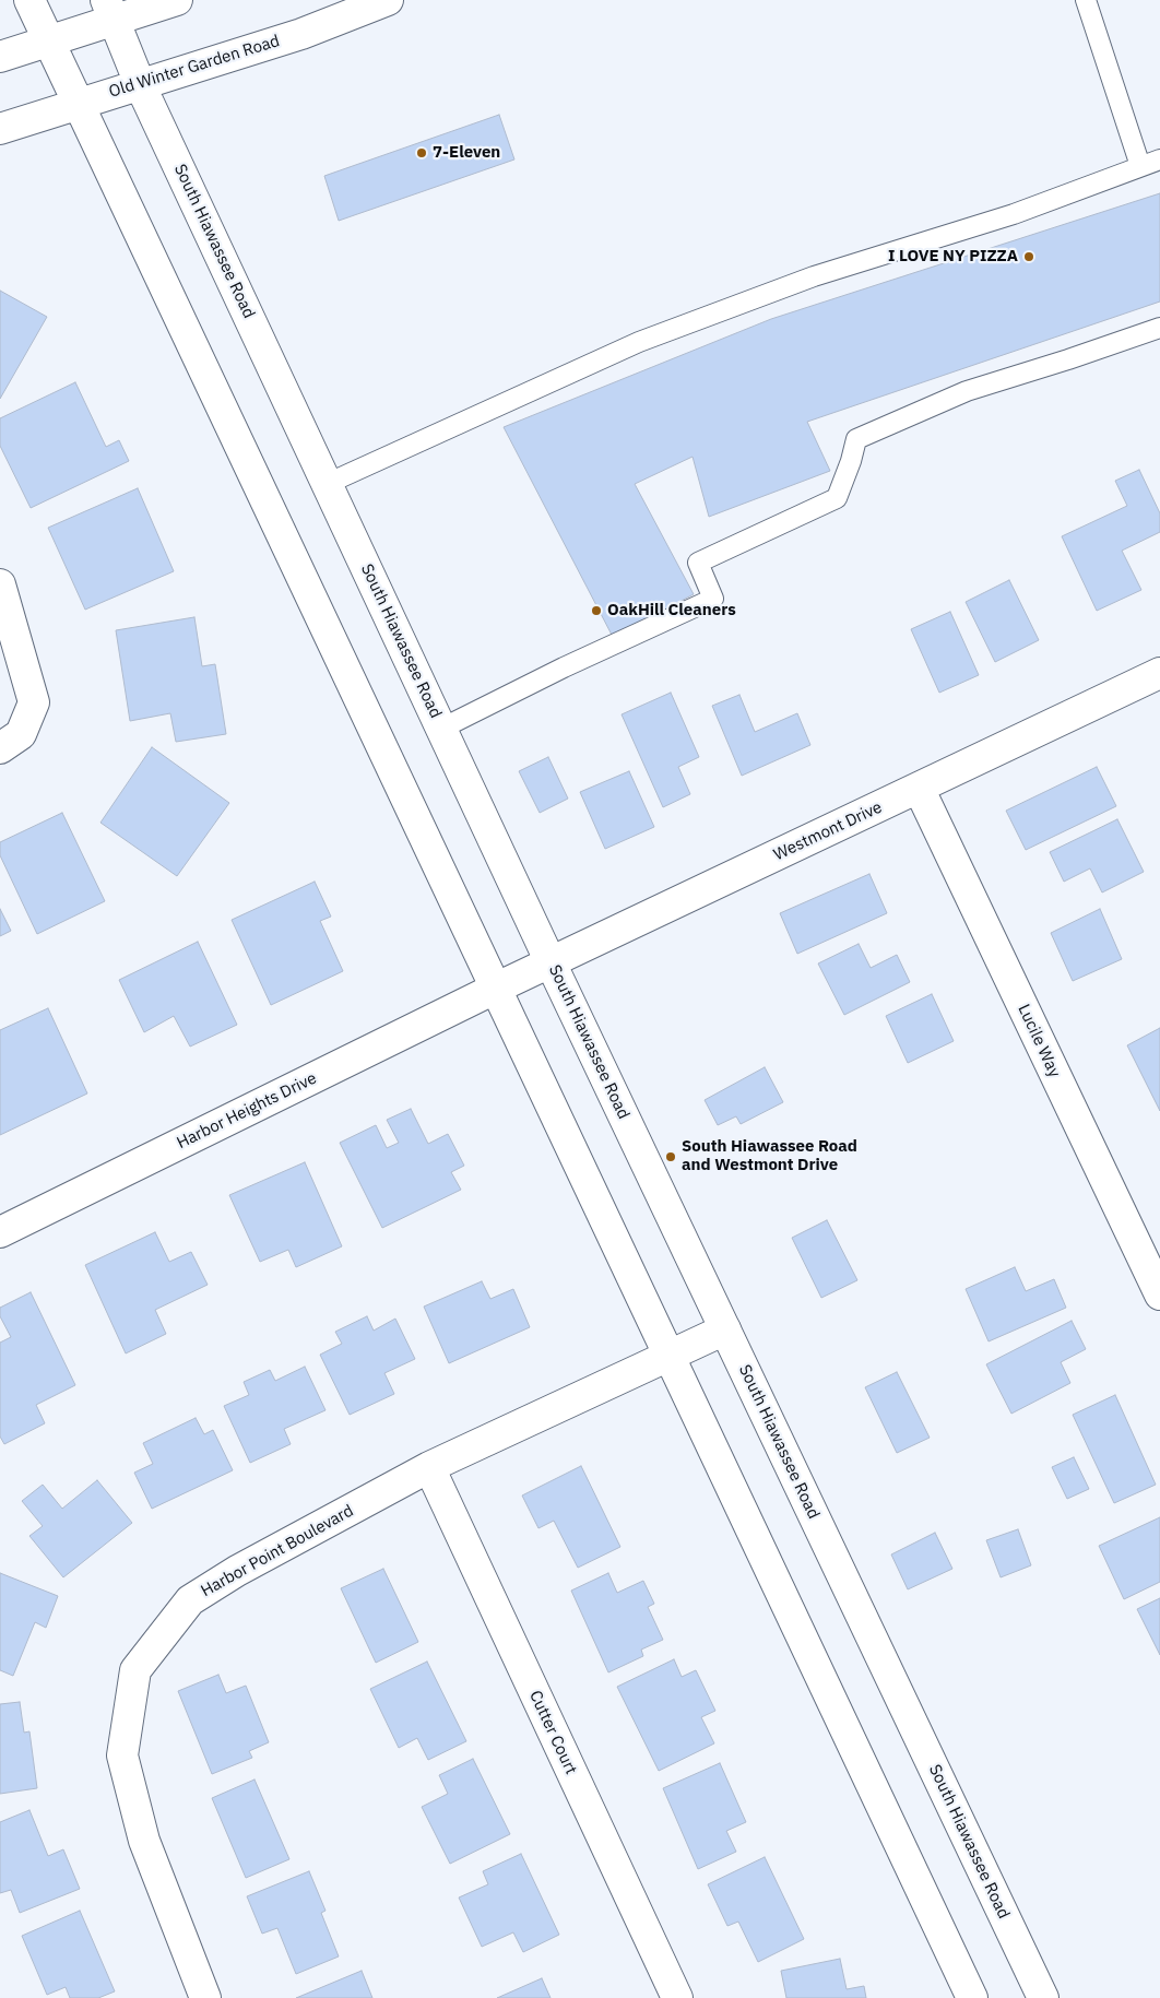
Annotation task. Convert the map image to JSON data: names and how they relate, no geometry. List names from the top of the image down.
{
  "streets": {
    "street": [
      "Old Winter Garden Road",
      "South Hiawassee Road",
      "Westmont Drive",
      "Lucile Way",
      "Harbor Heights Drive",
      "Harbor Point Boulevard",
      "Cutter Court"
    ]
  },
  "crossings": [
    ["Old Winter Garden Road", "South Hiawassee Road"],
    ["South Hiawassee Road", "Westmont Drive"],
    ["South Hiawassee Road", "Harbor Point Boulevard"],
    ["Westmont Drive", "Lucile Way"],
    ["Westmont Drive", "Harbor Heights Drive"],
    ["Harbor Point Boulevard", "Cutter Court"]
  ],
  "places": [
    "7-Eleven",
    "I LOVE NY PIZZA",
    "OakHill Cleaners",
    "South Hiawassee Road and Westmont Drive"
  ]
}
